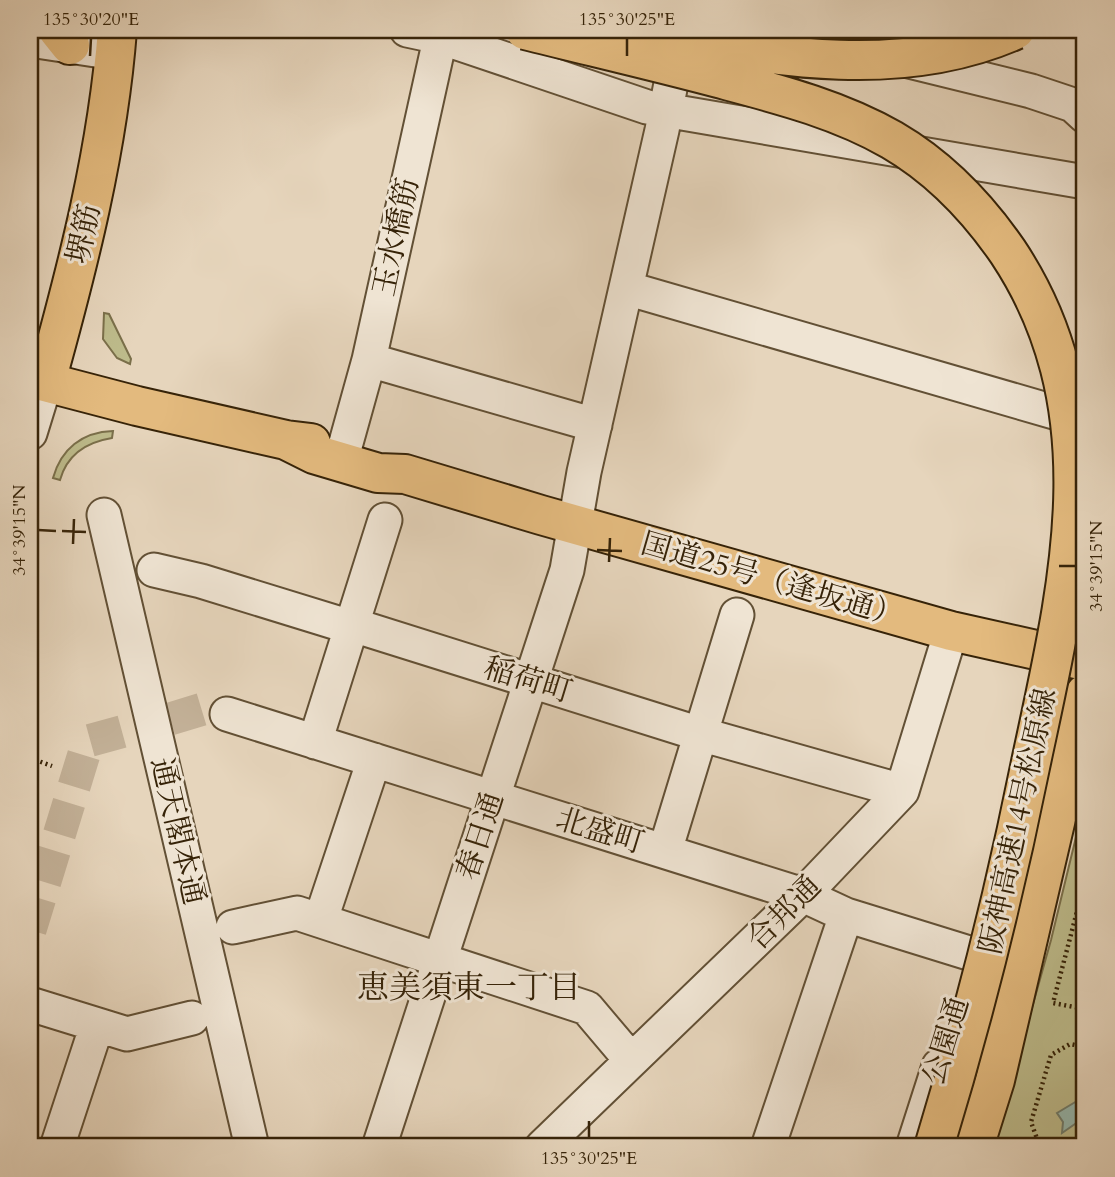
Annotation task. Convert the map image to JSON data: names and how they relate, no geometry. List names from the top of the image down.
{
  "streets": {
    "main road": ["堺筋", "国道25号（逢坂通）", "阪神高速14号松原線"],
    "street": [
      "玉水橋筋",
      "稲荷町",
      "通天閣本通",
      "北盛町",
      "春日通",
      "合邦通",
      "公園通"
    ]
  },
  "crossings": [
    ["堺筋", "国道25号（逢坂通）"],
    ["玉水橋筋", "国道25号（逢坂通）"],
    ["国道25号（逢坂通）", "春日通"],
    ["国道25号（逢坂通）", "合邦通"],
    ["国道25号（逢坂通）", "公園通"],
    ["稲荷町", "通天閣本通"],
    ["稲荷町", "春日通"],
    ["稲荷町", "合邦通"],
    ["北盛町", "春日通"],
    ["北盛町", "合邦通"],
    ["北盛町", "公園通"]
  ],
  "districts": ["恵美須東一丁目"],
  "coordinates": ["135°30'20\"E", "135°30'25\"E", "34°39'15\"N"]
}
